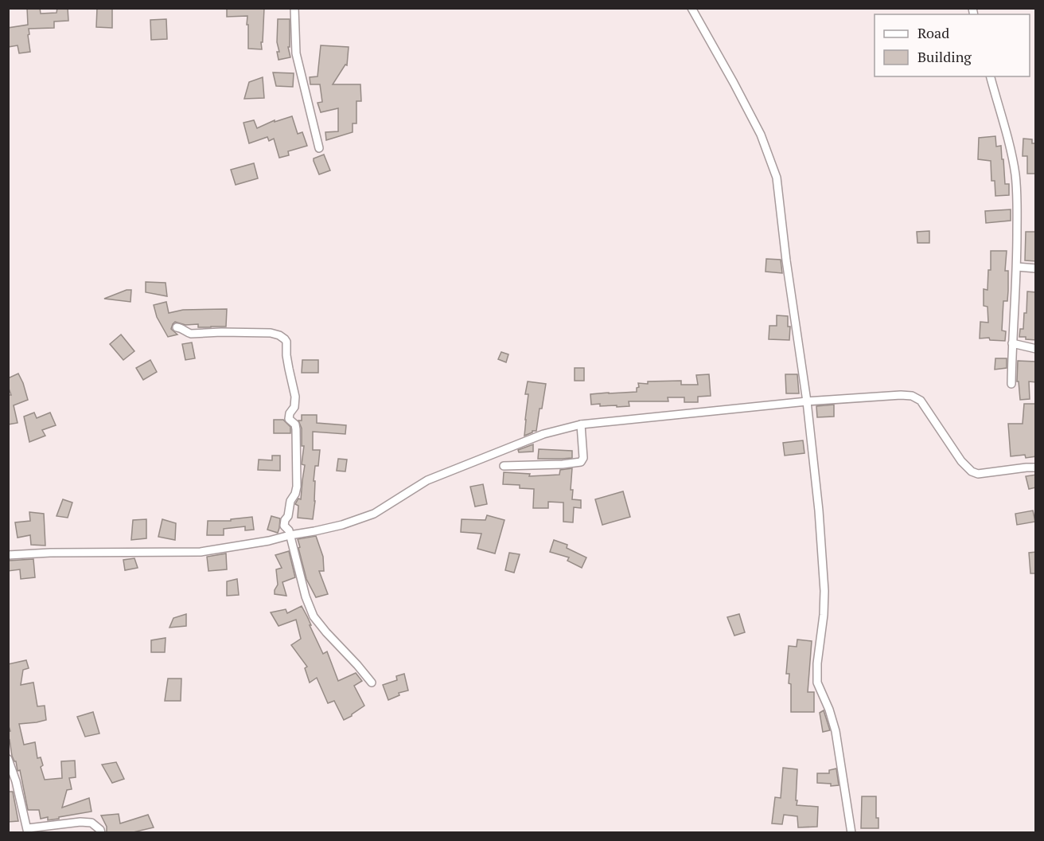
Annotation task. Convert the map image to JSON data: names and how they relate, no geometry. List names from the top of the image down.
{
  "legend": ["Road", "Building"]
}
